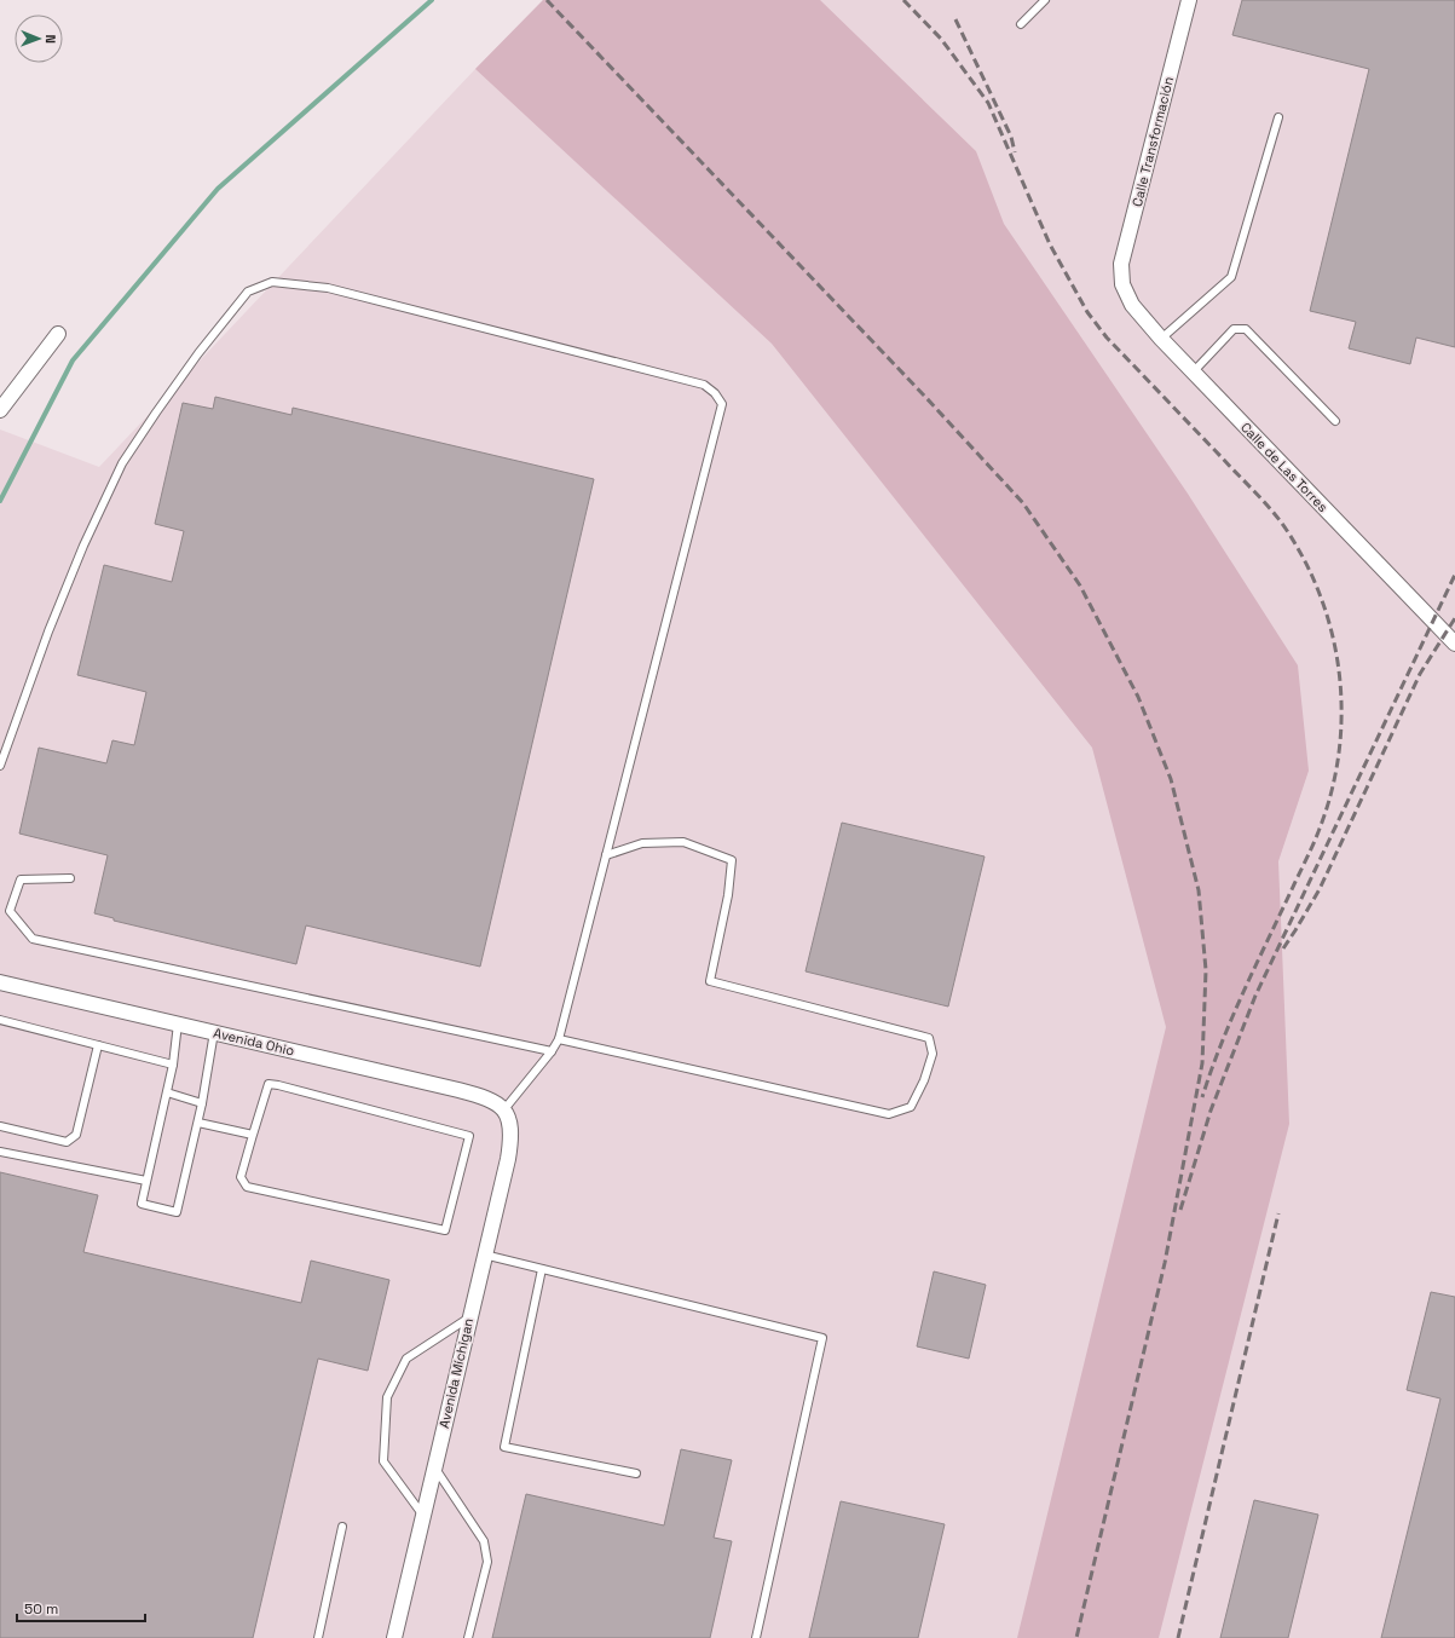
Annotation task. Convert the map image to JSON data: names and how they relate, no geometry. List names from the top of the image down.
{
  "streets": {
    "street": [
      "Calle Transformación",
      "Calle de Las Torres",
      "Avenida Ohio",
      "Avenida Míchigan"
    ]
  },
  "crossings": [
    ["Calle Transformación", "Calle de Las Torres"],
    ["Avenida Ohio", "Avenida Míchigan"]
  ],
  "scale_bar": "50 m",
  "north": "right"
}
